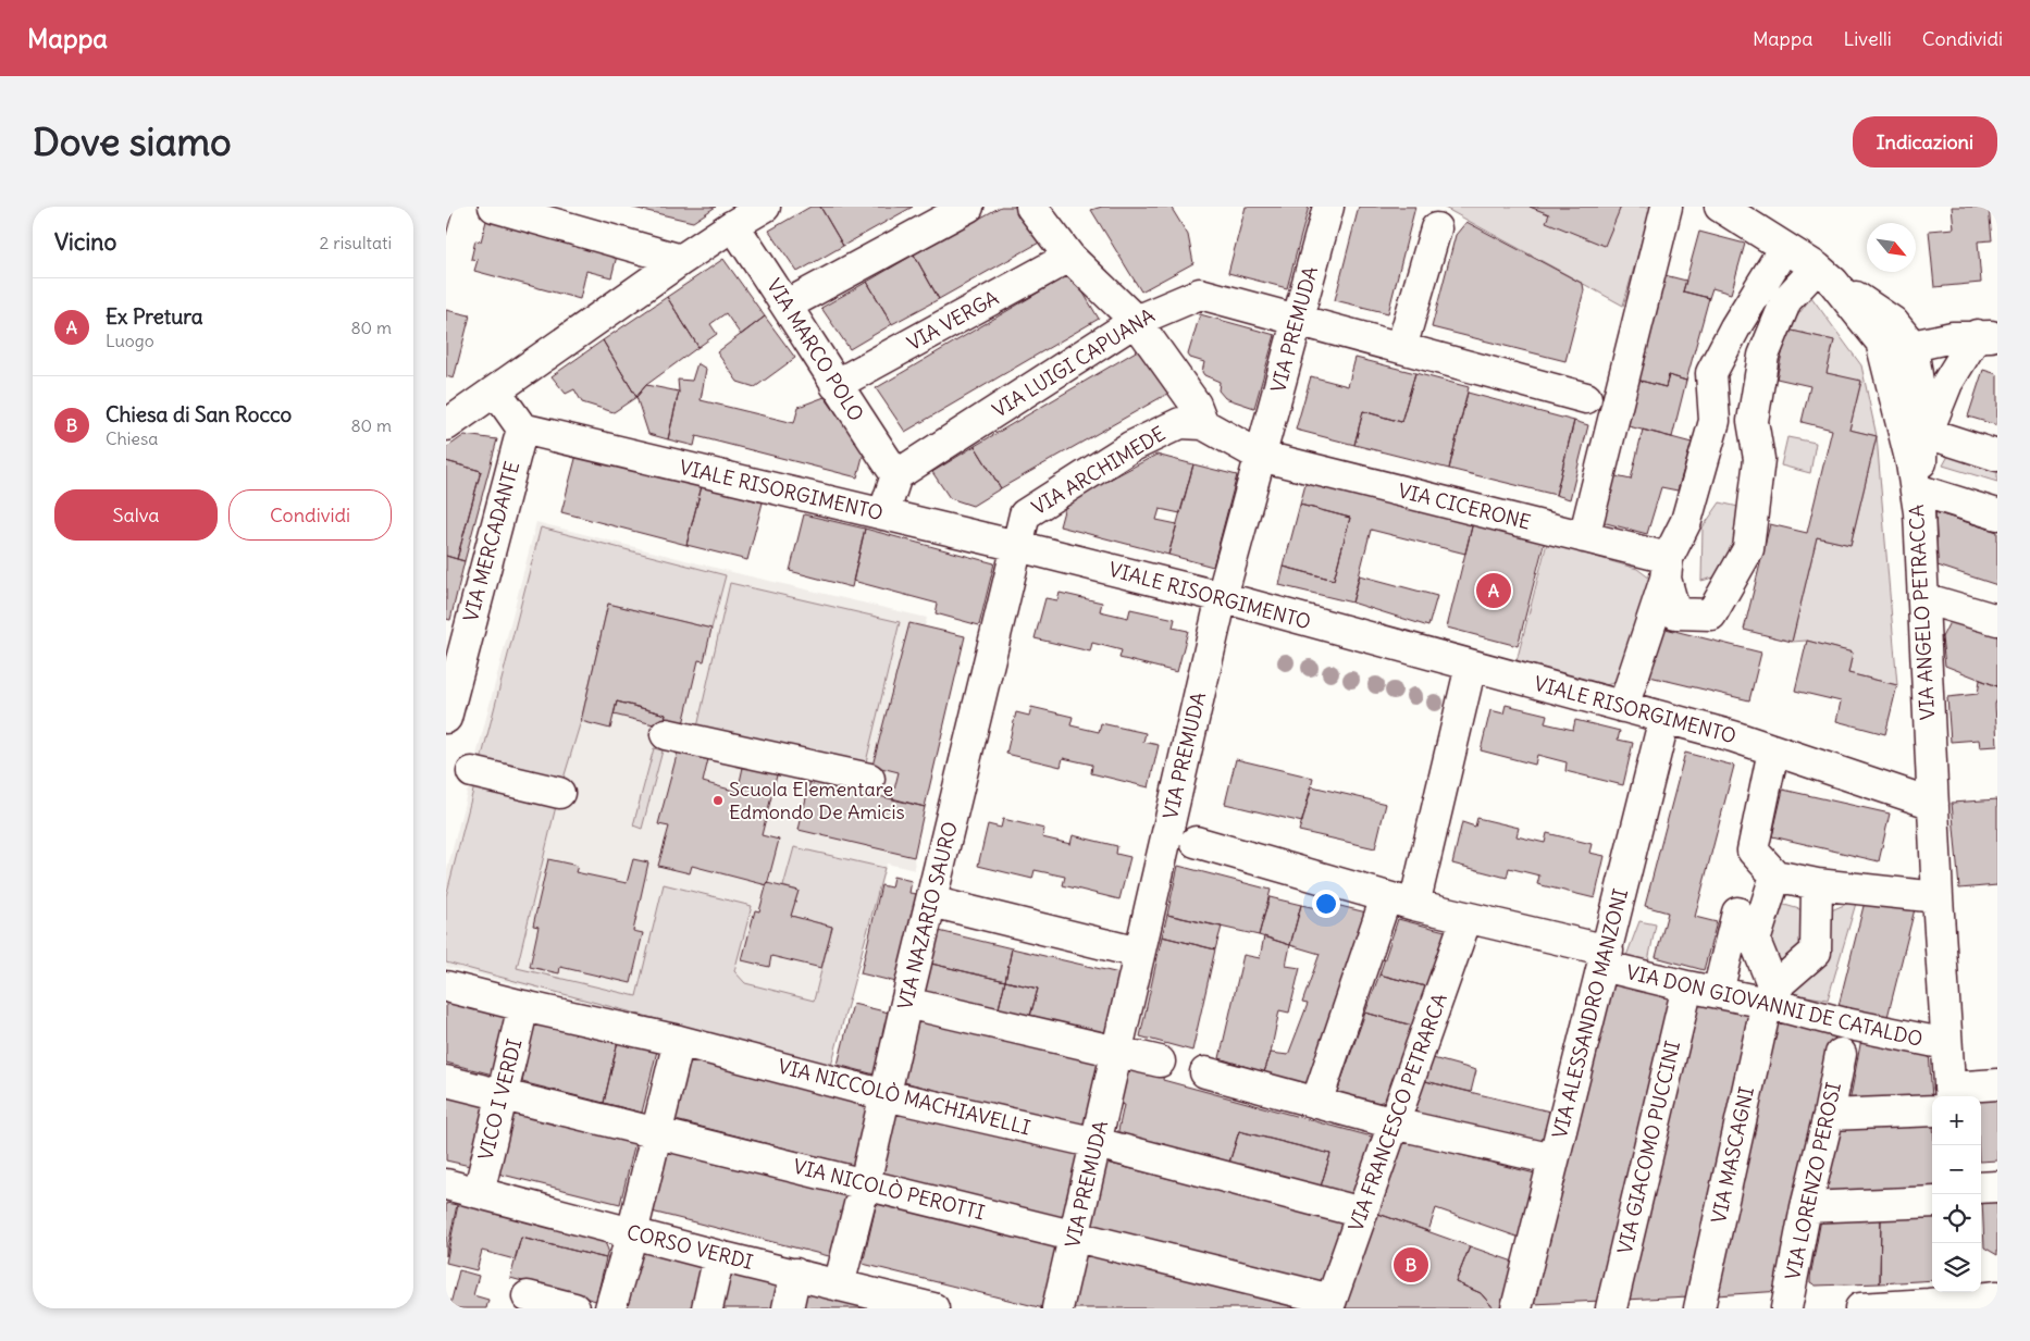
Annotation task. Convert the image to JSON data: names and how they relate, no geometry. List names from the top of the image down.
{
  "streets": {
    "street": [
      "VIA VERGA",
      "VIA PREMUDA",
      "VIA MARCO POLO",
      "VIA LUIGI CAPUANA",
      "VIA ARCHIMEDE",
      "VIALE RISORGIMENTO",
      "VIA CICERONE",
      "VIA MERCADANTE",
      "VIA ANGELO PETRACCA",
      "VIA NAZARIO SAURO",
      "VIA DON GIOVANNI DE CATALDO",
      "VIA ALESSANDRO MANZONI",
      "VIA NICCOLÒ MACHIAVELLI",
      "VICO I VERDI",
      "VIA FRANCESCO PETRARCA",
      "VIA GIACOMO PUCCINI",
      "VIA MASCAGNI",
      "VIA LORENZO PEROSI",
      "VIA NICOLÒ PEROTTI",
      "CORSO VERDI"
    ]
  },
  "crossings": [
    ["VIA VERGA", "VIA MARCO POLO"],
    ["VIA PREMUDA", "VIA LUIGI CAPUANA"],
    ["VIA PREMUDA", "VIALE RISORGIMENTO"],
    ["VIA PREMUDA", "VIA CICERONE"],
    ["VIA PREMUDA", "VIA NICCOLÒ MACHIAVELLI"],
    ["VIA PREMUDA", "VIA NICOLÒ PEROTTI"],
    ["VIA MARCO POLO", "VIA LUIGI CAPUANA"],
    ["VIA ARCHIMEDE", "VIALE RISORGIMENTO"],
    ["VIA ARCHIMEDE", "VIA NAZARIO SAURO"],
    ["VIALE RISORGIMENTO", "VIA MERCADANTE"],
    ["VIALE RISORGIMENTO", "VIA ANGELO PETRACCA"],
    ["VIALE RISORGIMENTO", "VIA NAZARIO SAURO"],
    ["VIALE RISORGIMENTO", "VIA ALESSANDRO MANZONI"],
    ["VIA ANGELO PETRACCA", "VIA DON GIOVANNI DE CATALDO"],
    ["VIA NAZARIO SAURO", "VIA NICCOLÒ MACHIAVELLI"],
    ["VIA NAZARIO SAURO", "VIA NICOLÒ PEROTTI"],
    ["VIA NAZARIO SAURO", "CORSO VERDI"],
    ["VIA DON GIOVANNI DE CATALDO", "VIA ALESSANDRO MANZONI"],
    ["VIA DON GIOVANNI DE CATALDO", "VIA FRANCESCO PETRARCA"],
    ["VIA DON GIOVANNI DE CATALDO", "VIA GIACOMO PUCCINI"],
    ["VIA DON GIOVANNI DE CATALDO", "VIA MASCAGNI"],
    ["VIA NICCOLÒ MACHIAVELLI", "VICO I VERDI"],
    ["VIA NICCOLÒ MACHIAVELLI", "VIA FRANCESCO PETRARCA"],
    ["VICO I VERDI", "VIA NICOLÒ PEROTTI"],
    ["VICO I VERDI", "CORSO VERDI"],
    ["VIA FRANCESCO PETRARCA", "VIA NICOLÒ PEROTTI"]
  ],
  "places": ["Scuola Elementare Edmondo De Amicis"],
  "north": "bottom right",
  "page": {
    "header": "Mappa",
    "nav": ["Mappa", "Livelli", "Condividi"],
    "buttons": [
      "Indicazioni",
      ["Salva", "Condividi"]
    ],
    "title": "Dove siamo",
    "heading": ["Vicino", "2 risultati"],
    "list": [
      {
        "mark": "A",
        "name": "Ex Pretura",
        "note": "Luogo",
        "value": "80 m"
      },
      {
        "mark": "B",
        "name": "Chiesa di San Rocco",
        "note": "Chiesa",
        "value": "80 m"
      }
    ],
    "pins": ["A", "B"],
    "map_buttons": ["+", "−"]
  }
}
